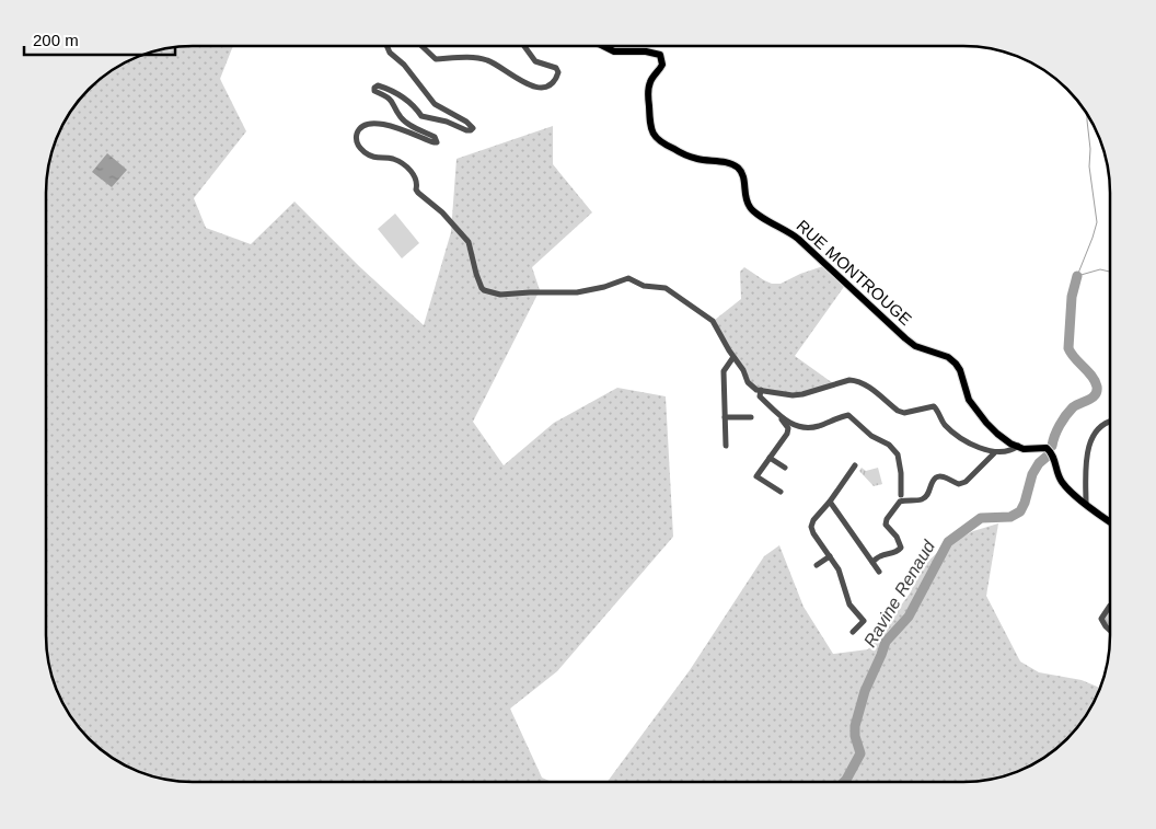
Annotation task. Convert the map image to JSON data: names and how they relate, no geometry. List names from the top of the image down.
{
  "streets": {
    "main road": ["RUE MONTROUGE"]
  },
  "water": ["Ravine Renaud"],
  "scale_bar": "200 m"
}
